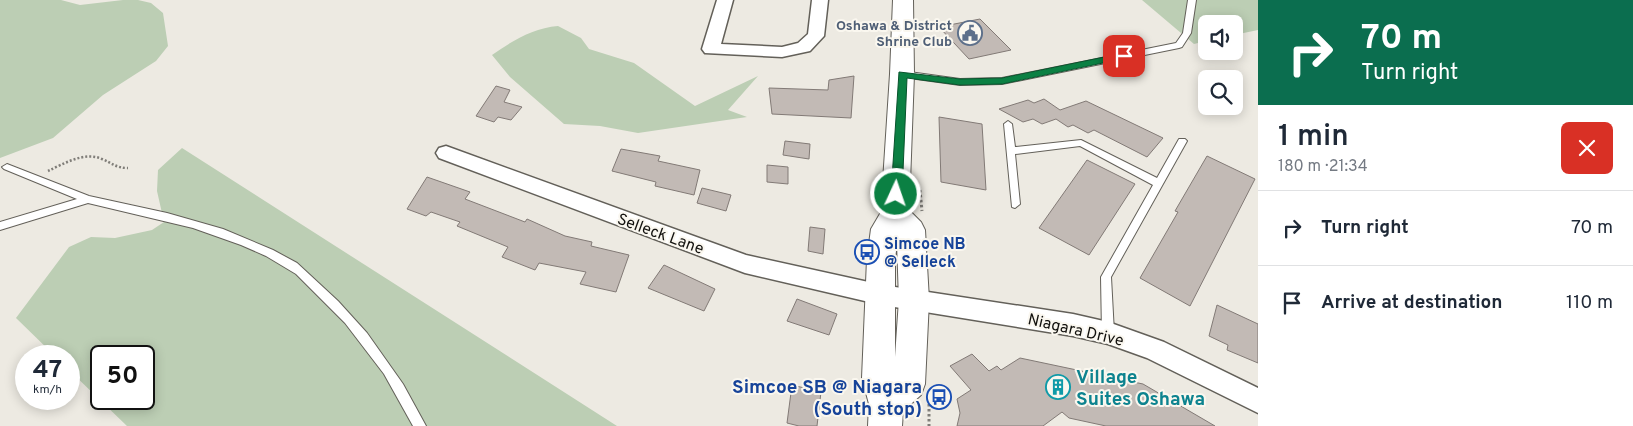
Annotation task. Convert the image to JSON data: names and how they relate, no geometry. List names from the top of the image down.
{
  "streets": {
    "street": ["Selleck Lane", "Niagara Drive"]
  },
  "crossings": [
    ["Selleck Lane", "Niagara Drive"]
  ],
  "places": {
    "public building": ["Oshawa & District Shrine Club"],
    "bus stop": ["Simcoe NB @ Selleck", "Simcoe SB @ Niagara (South stop)"],
    "building": ["Village Suites Oshawa"]
  },
  "page": {
    "turn": ["70 m", "Turn right"],
    "heading": ["1 min", "180 m · 21:34"],
    "list": [
      {
        "name": "Turn right",
        "value": "70 m"
      },
      {
        "name": "Arrive at destination",
        "value": "110 m"
      }
    ],
    "speed": "47 km/h",
    "limit": "50"
  }
}
